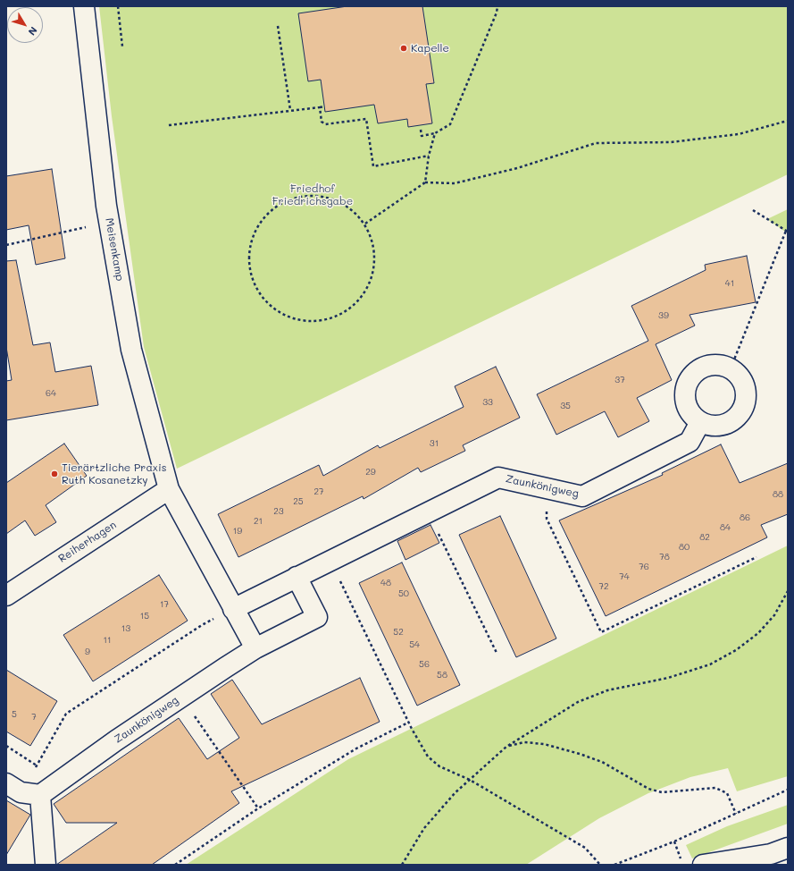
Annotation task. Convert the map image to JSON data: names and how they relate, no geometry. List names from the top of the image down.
{
  "streets": {
    "street": ["Meisenkamp", "Zaunkönigweg", "Reiherhagen"]
  },
  "crossings": [
    ["Meisenkamp", "Reiherhagen"]
  ],
  "parks": ["Friedhof Friedrichsgabe"],
  "places": ["Kapelle", "Tierärtzliche Praxis Ruth Kosanetzky"],
  "house_numbers": [
    "41",
    "39",
    "37",
    "64",
    "33",
    "35",
    "31",
    "29",
    "27",
    "88",
    "25",
    "23",
    "86",
    "21",
    "84",
    "19",
    "82",
    "80",
    "78",
    "76",
    "74",
    "48",
    "72",
    "50",
    "17",
    "15",
    "13",
    "52",
    "11",
    "54",
    "9",
    "56",
    "58",
    "5",
    "7"
  ],
  "north": "bottom right"
}
